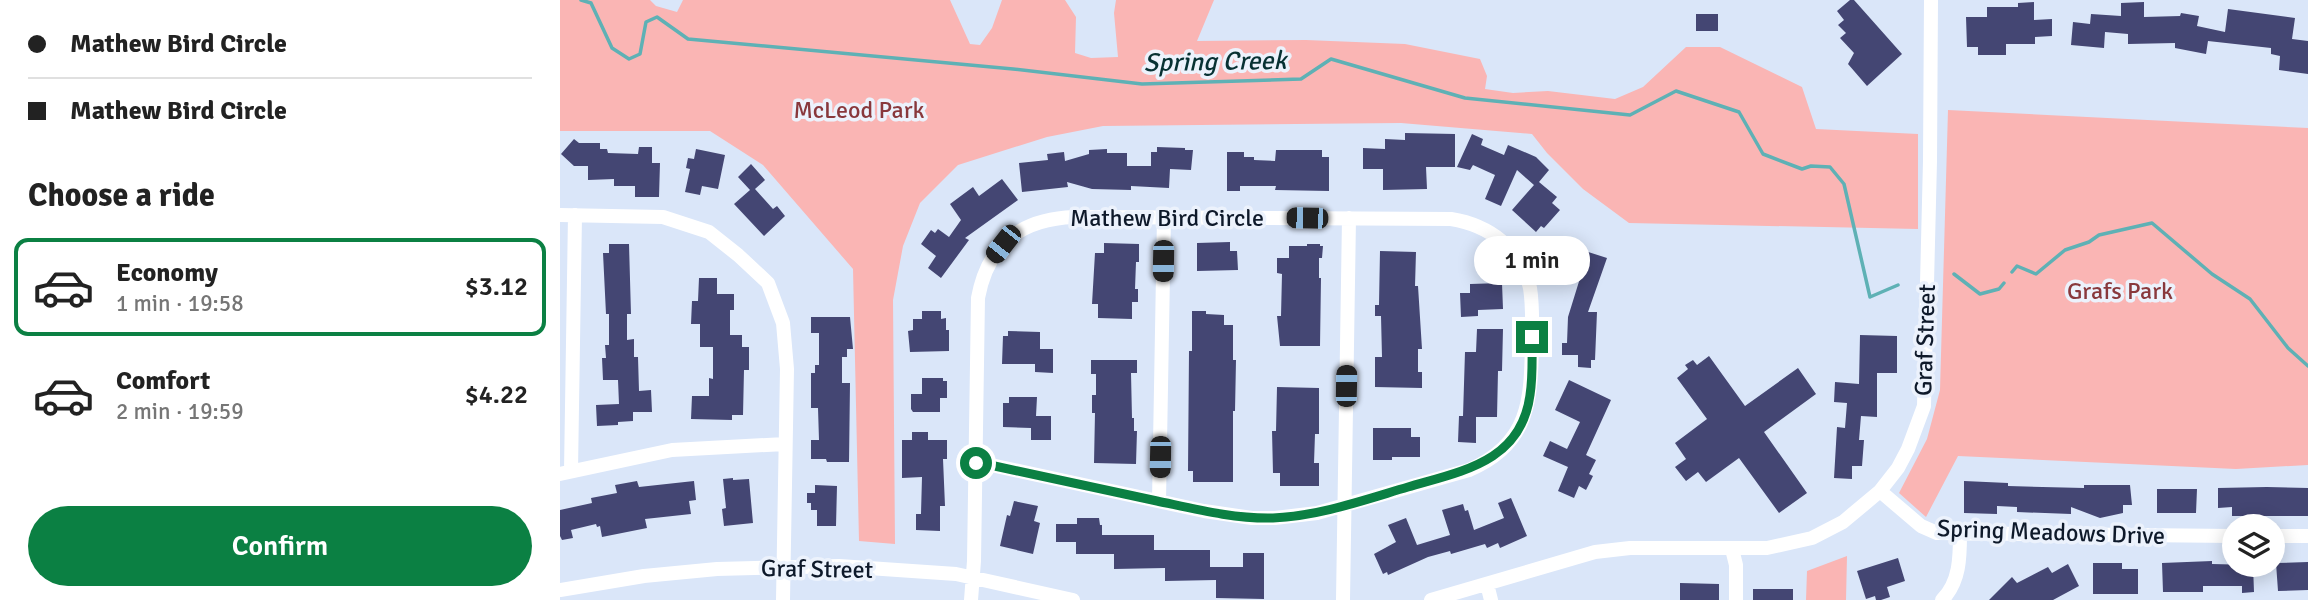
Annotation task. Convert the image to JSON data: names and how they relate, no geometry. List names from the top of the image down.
{
  "streets": {
    "street": ["Mathew Bird Circle", "Graf Street", "Spring Meadows Drive"]
  },
  "crossings": [
    ["Mathew Bird Circle", "Graf Street"],
    ["Graf Street", "Spring Meadows Drive"]
  ],
  "water": ["Spring Creek"],
  "parks": ["McLeod Park", "Grafs Park"],
  "page": {
    "banner": ["Mathew Bird Circle", "Mathew Bird Circle"],
    "heading": "Choose a ride",
    "bubble": "1 min",
    "list": [
      {
        "name": "Economy",
        "note": "1 min · 19:58",
        "value": "$3.12"
      },
      {
        "name": "Comfort",
        "note": "2 min · 19:59",
        "value": "$4.22"
      }
    ],
    "buttons": "Confirm"
  }
}
